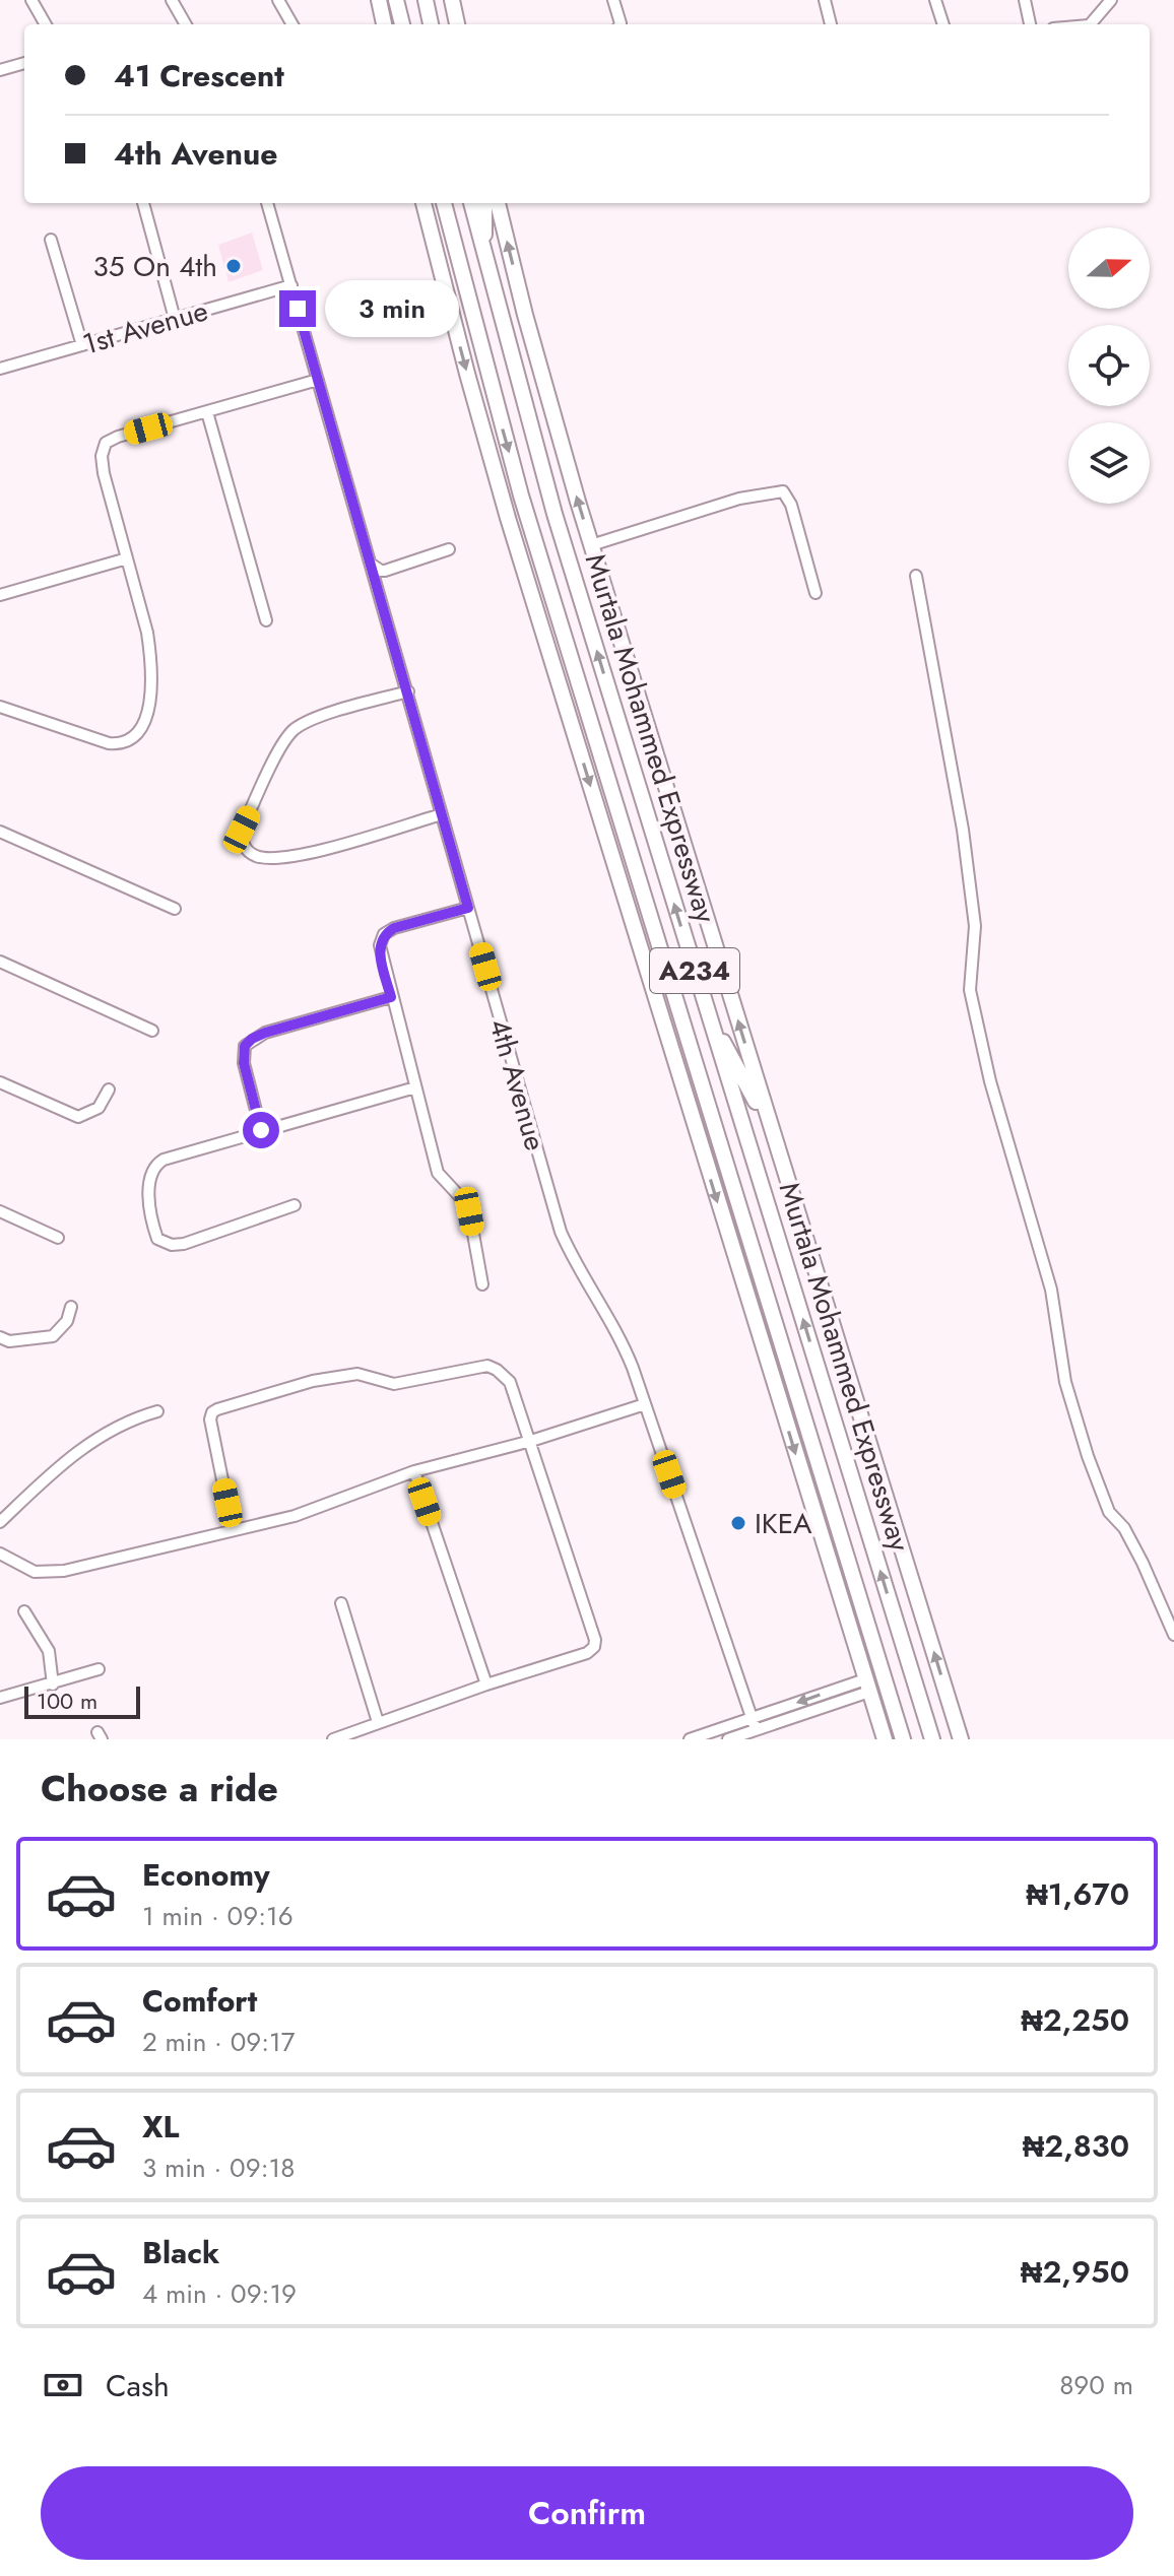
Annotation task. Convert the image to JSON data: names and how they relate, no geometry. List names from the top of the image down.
{
  "streets": {
    "highway": ["Murtala Mohammed Expressway", "A234"],
    "street": ["1st Avenue", "4th Avenue"]
  },
  "crossings": [
    ["1st Avenue", "4th Avenue"]
  ],
  "places": ["35 On 4th", "IKEA"],
  "scale_bar": "100 m",
  "north": "right",
  "page": {
    "banner": ["41 Crescent", "4th Avenue"],
    "bubble": "3 min",
    "scale": "100 m",
    "heading": "Choose a ride",
    "list": [
      {
        "name": "Economy",
        "note": "1 min · 09:16",
        "value": "₦1,670"
      },
      {
        "name": "Comfort",
        "note": "2 min · 09:17",
        "value": "₦2,250"
      },
      {
        "name": "XL",
        "note": "3 min · 09:18",
        "value": "₦2,830"
      },
      {
        "name": "Black",
        "note": "4 min · 09:19",
        "value": "₦2,950"
      }
    ],
    "pay": ["Cash", "890 m"],
    "buttons": "Confirm"
  }
}
